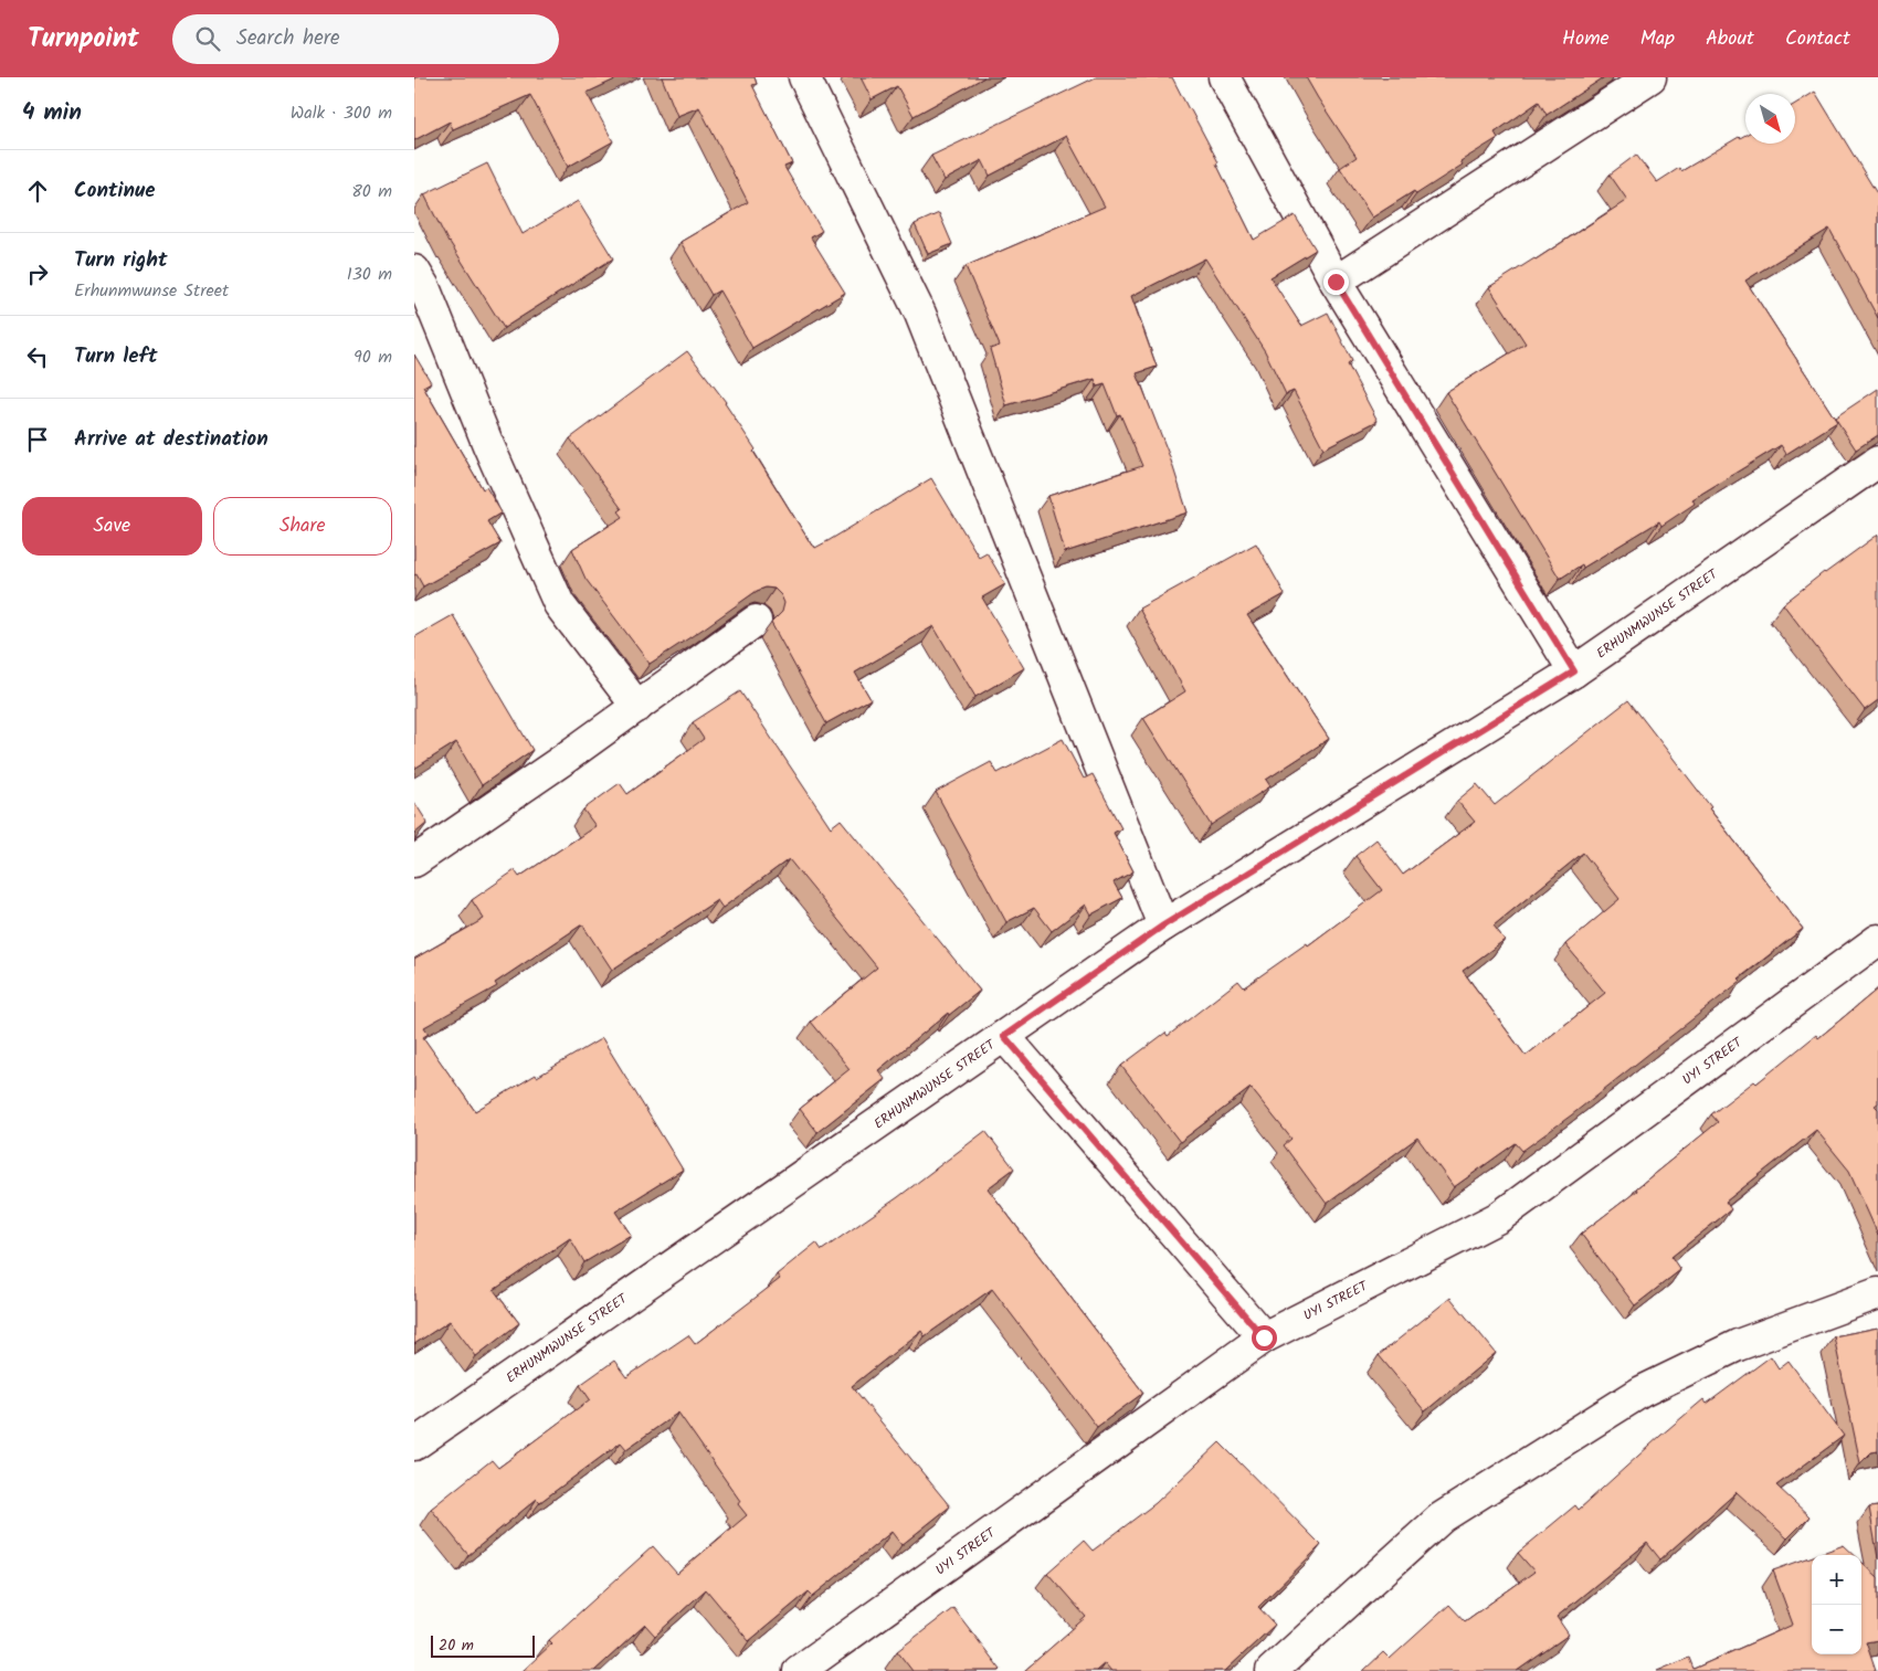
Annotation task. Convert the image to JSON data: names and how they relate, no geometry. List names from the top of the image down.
{
  "streets": {
    "street": ["ERHUNMWUNSE STREET", "UYI STREET"]
  },
  "scale_bar": "20 m",
  "north": "bottom right",
  "page": {
    "header": "Turnpoint",
    "search": "Search here",
    "nav": [
      "Home",
      "Map",
      "About",
      "Contact"
    ],
    "heading": ["4 min", "Walk · 300 m"],
    "list": [
      ["Continue", "80 m"],
      ["Turn right", "Erhunmwunse Street", "130 m"],
      ["Turn left", "90 m"],
      "Arrive at destination"
    ],
    "buttons": ["Save", "Share"],
    "map_buttons": ["+", "−"],
    "scale": "20 m"
  }
}
